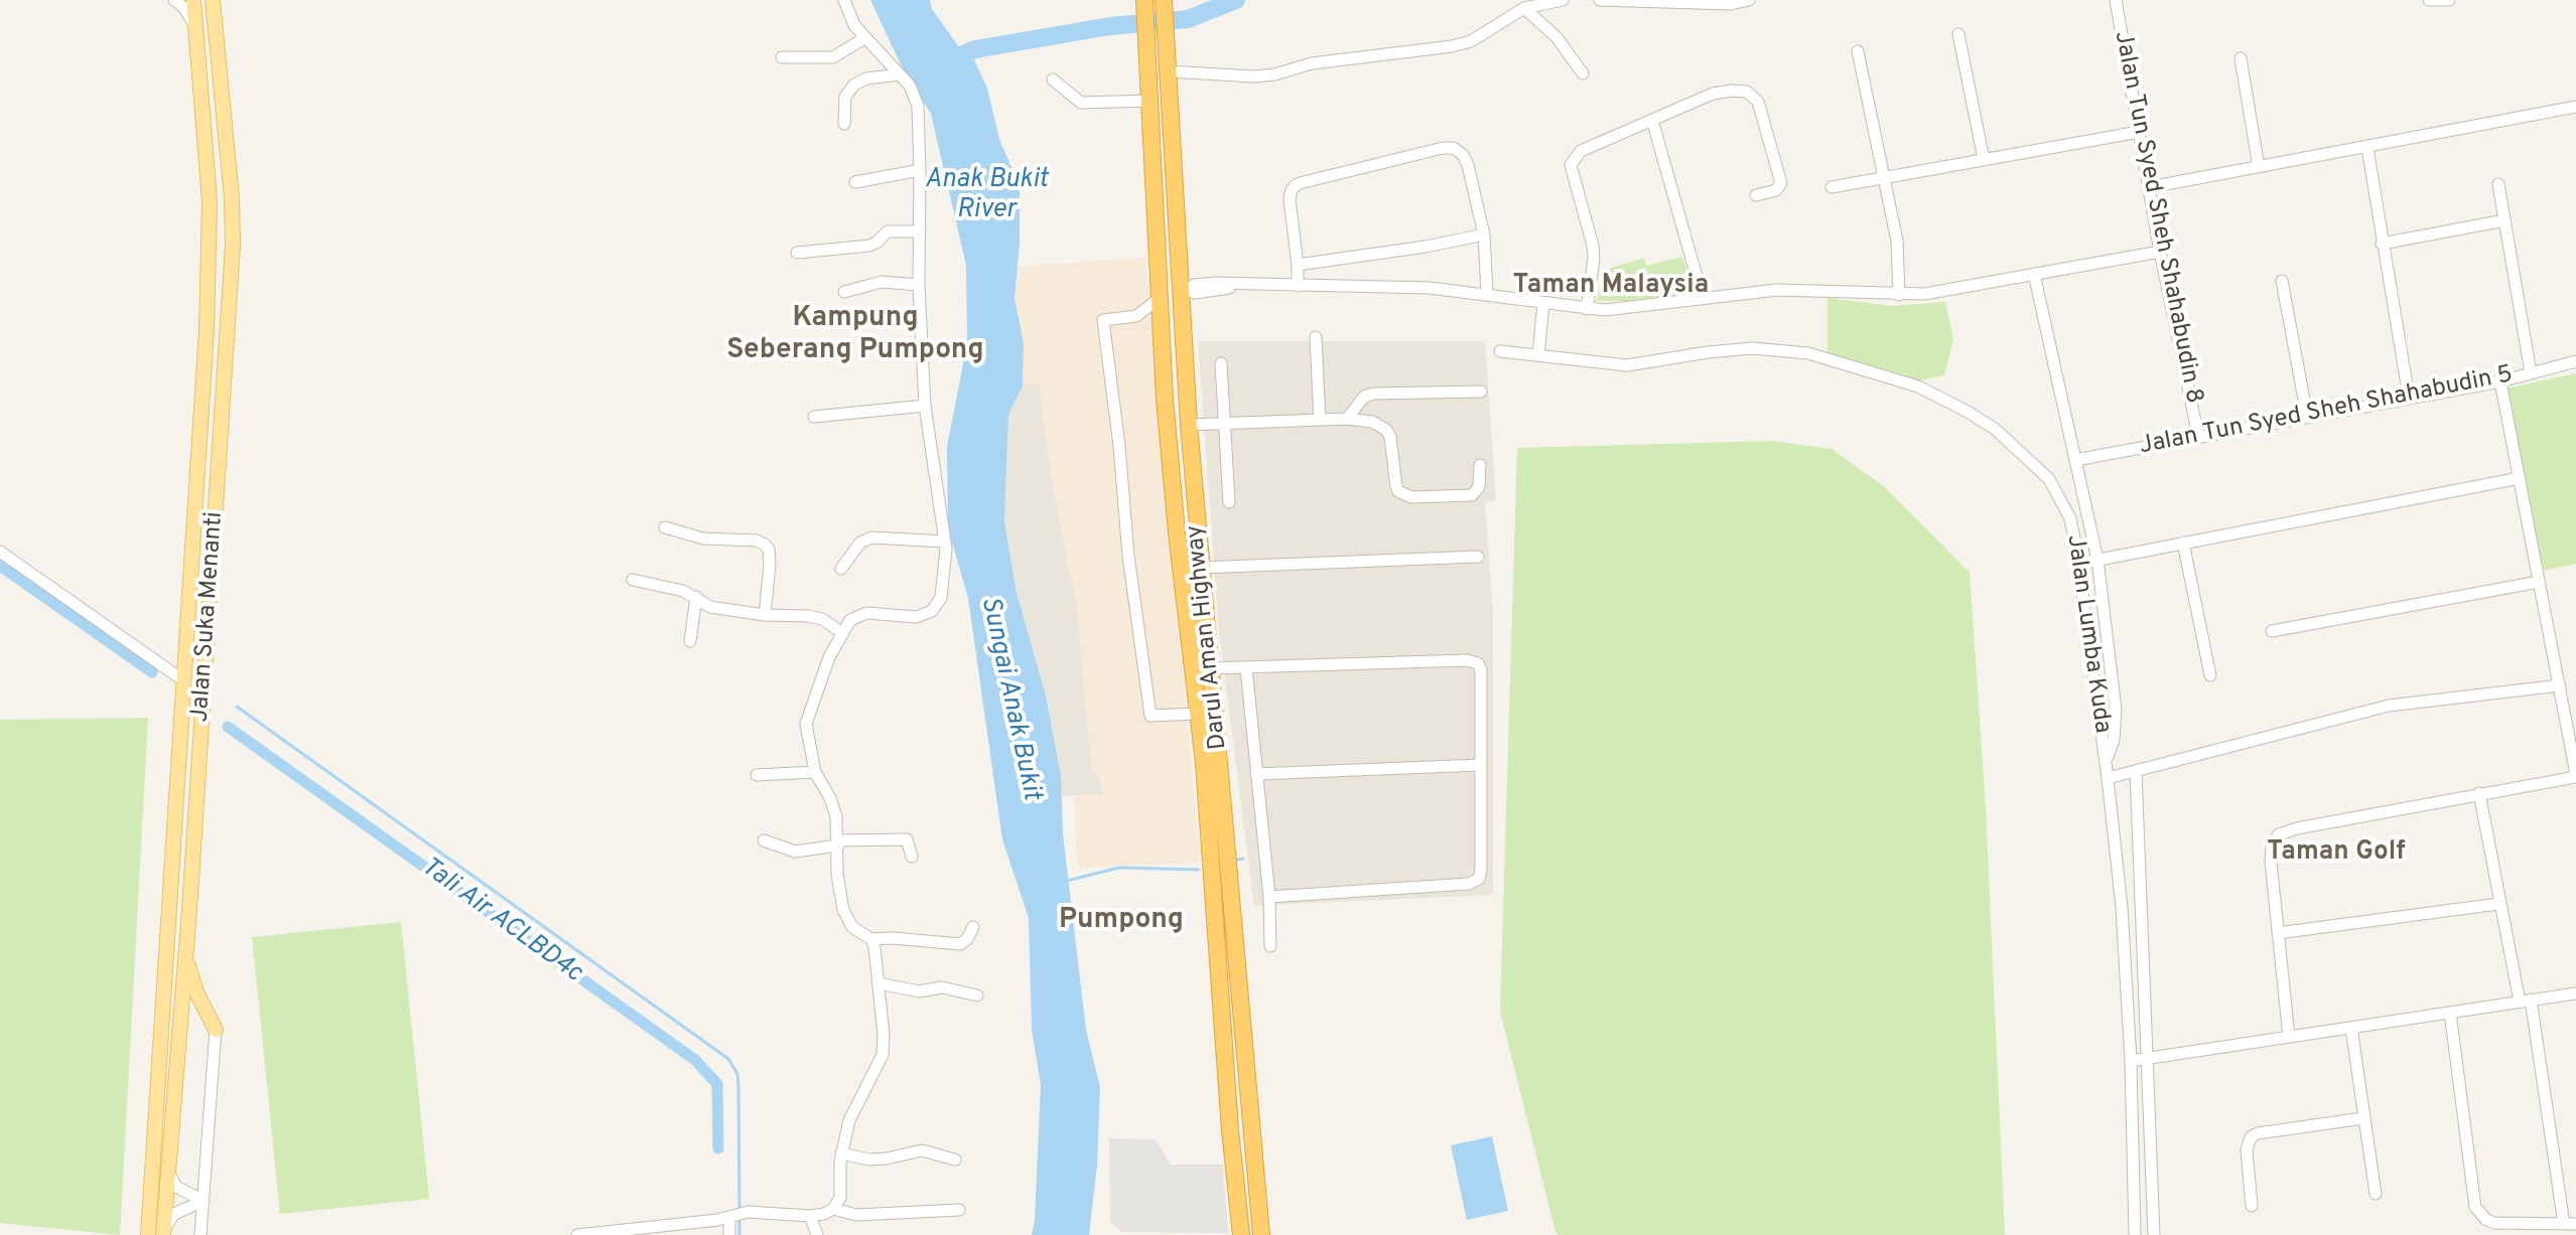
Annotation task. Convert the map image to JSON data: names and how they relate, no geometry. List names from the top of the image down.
{
  "streets": {
    "highway": ["Darul Aman Highway"],
    "main road": ["Jalan Suka Menanti"],
    "street": ["Jalan Tun Syed Sheh Shahabudin 8", "Jalan Tun Syed Sheh Shahabudin 5", "Jalan Lumba Kuda"]
  },
  "crossings": [
    ["Jalan Tun Syed Sheh Shahabudin 8", "Jalan Tun Syed Sheh Shahabudin 5"]
  ],
  "districts": [
    "Taman Malaysia",
    "Kampung Seberang Pumpong",
    "Taman Golf",
    "Pumpong"
  ],
  "water": ["Anak Bukit River", "Sungai Anak Bukit", "Tali Air ACLBD4c"]
}
